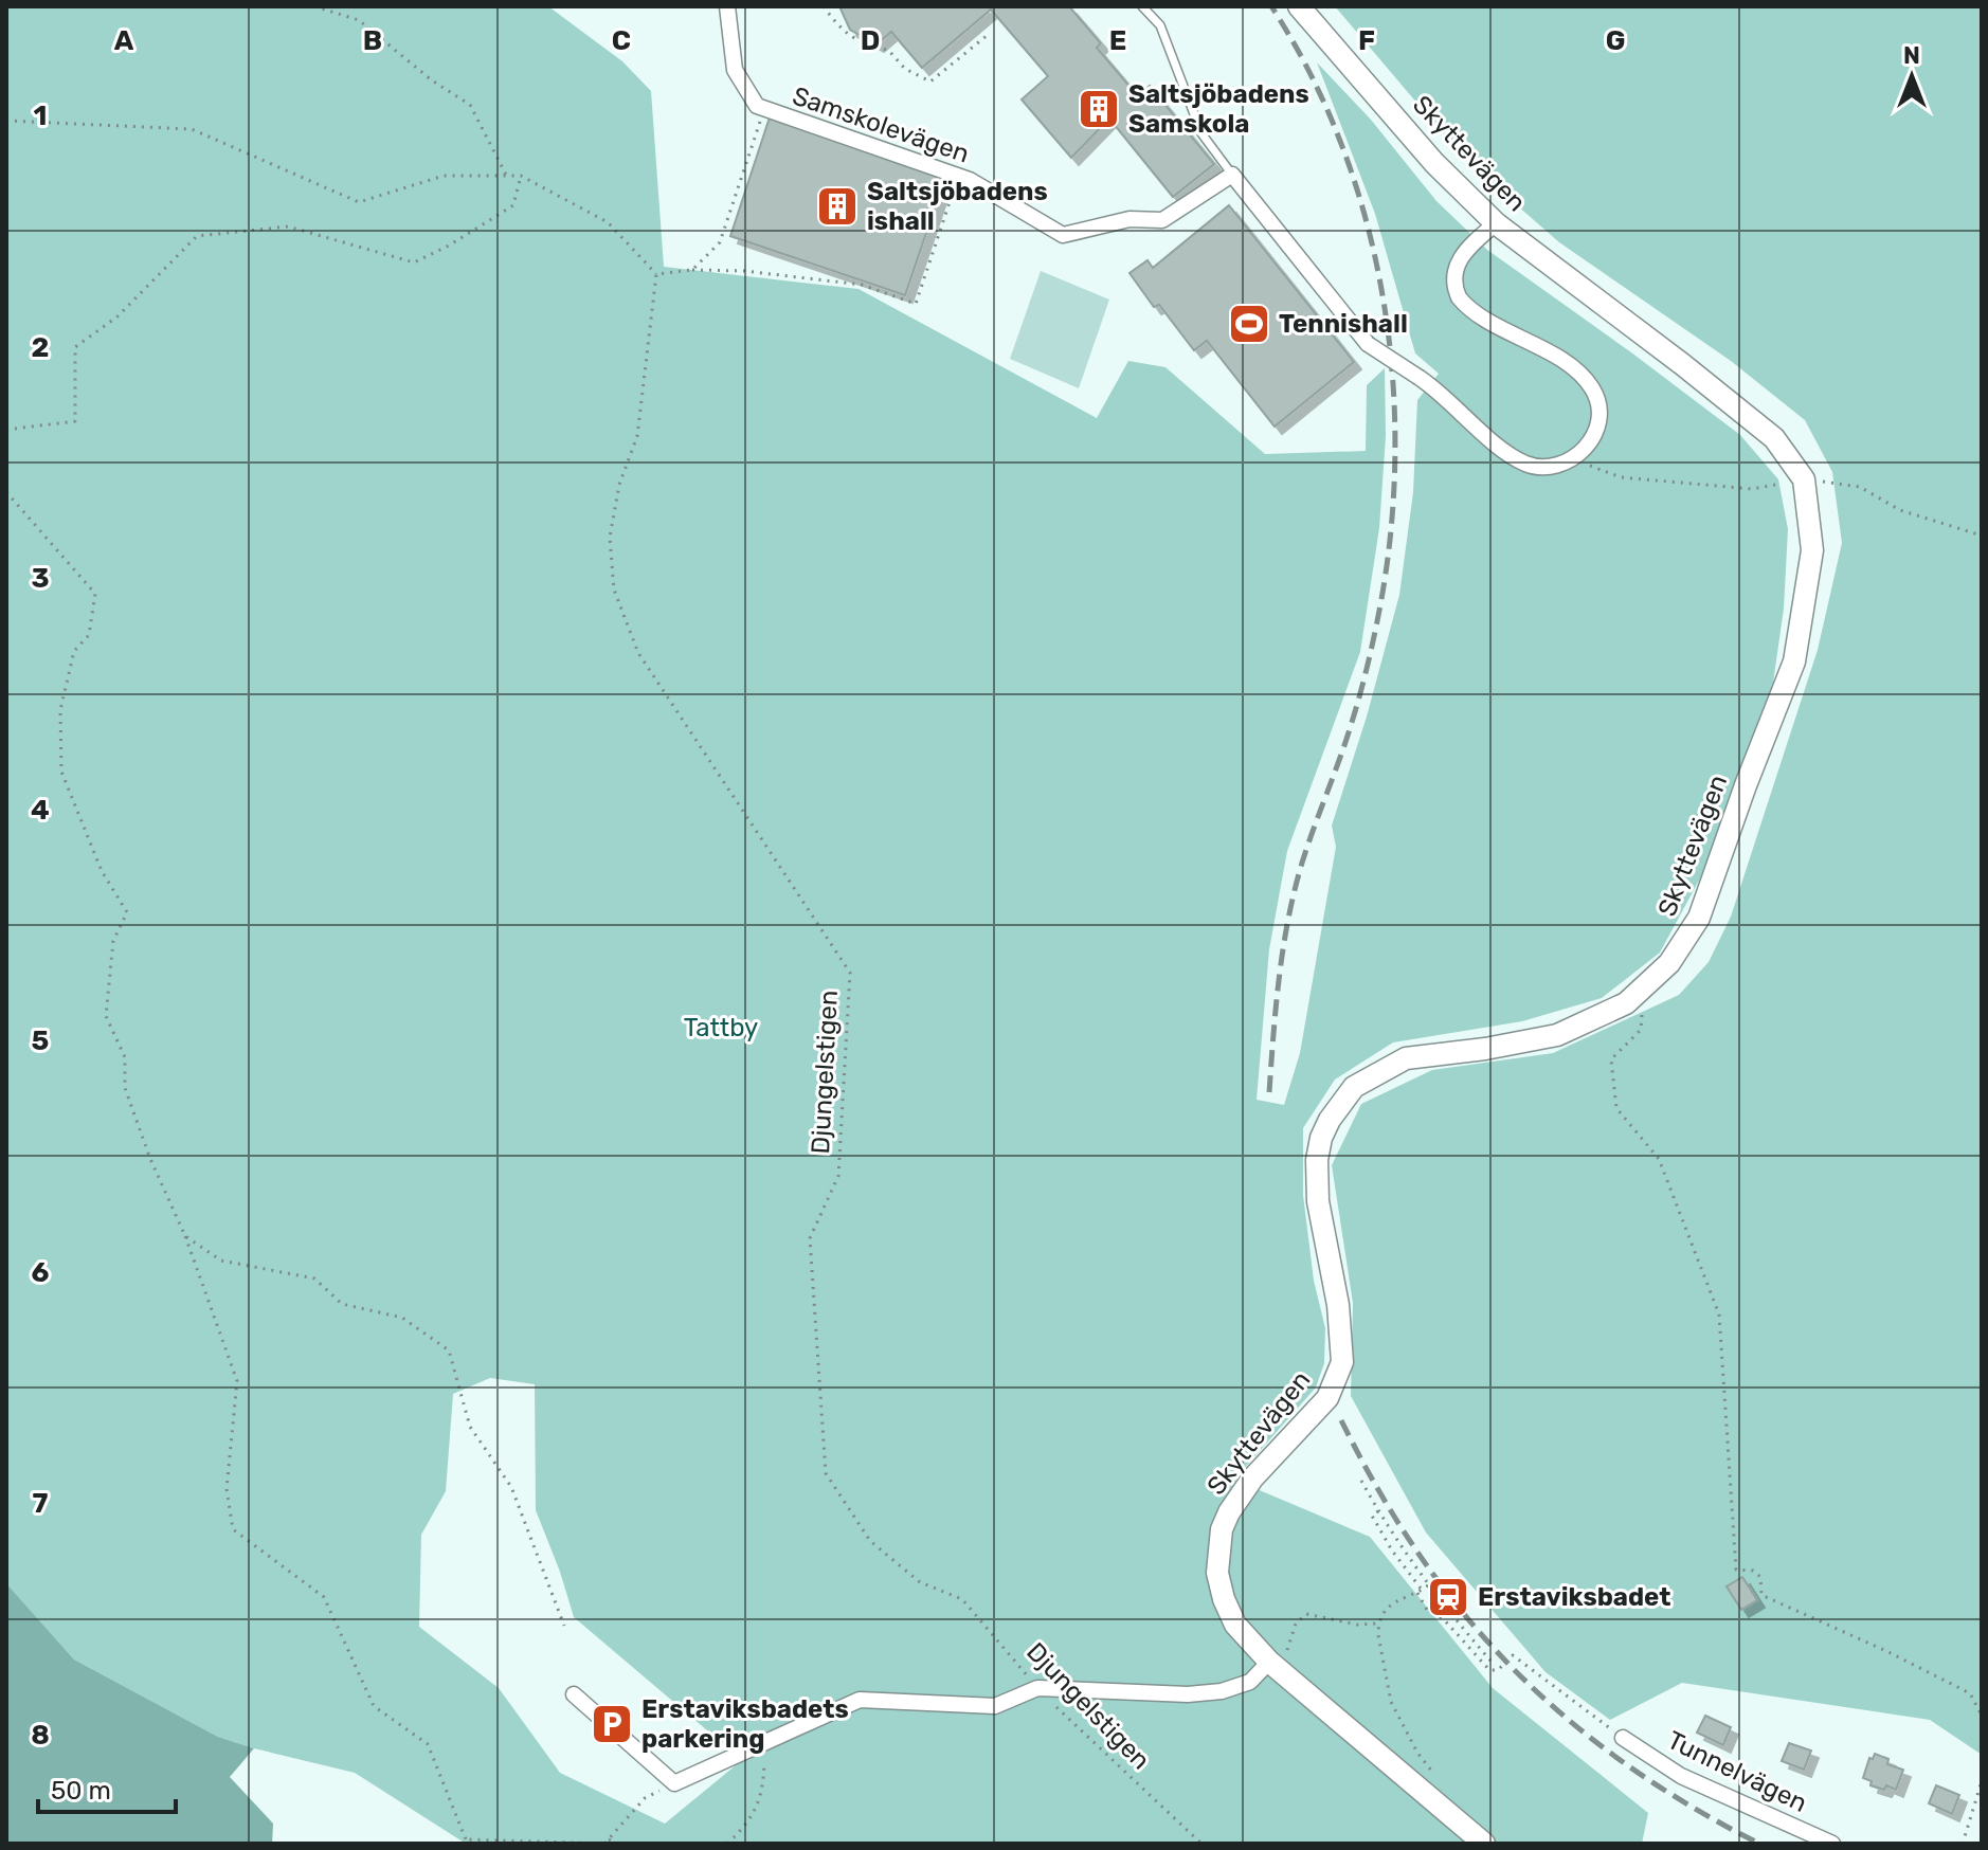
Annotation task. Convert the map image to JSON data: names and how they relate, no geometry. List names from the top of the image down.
{
  "streets": {
    "street": ["Samskolevägen", "Skyttevägen", "Tunnelvägen"],
    "path": ["Djungelstigen"]
  },
  "parks": ["Tattby"],
  "places": {
    "building": ["Saltsjöbadens Samskola", "Saltsjöbadens ishall"],
    "sports": ["Tennishall"],
    "station": ["Erstaviksbadet"],
    "parking": ["Erstaviksbadets parkering"]
  },
  "scale_bar": "50 m",
  "north": "top",
  "grid": {
    "columns": [
      "A",
      "B",
      "C",
      "D",
      "E",
      "F",
      "G"
    ],
    "rows": [
      "1",
      "2",
      "3",
      "4",
      "5",
      "6",
      "7",
      "8"
    ]
  }
}
